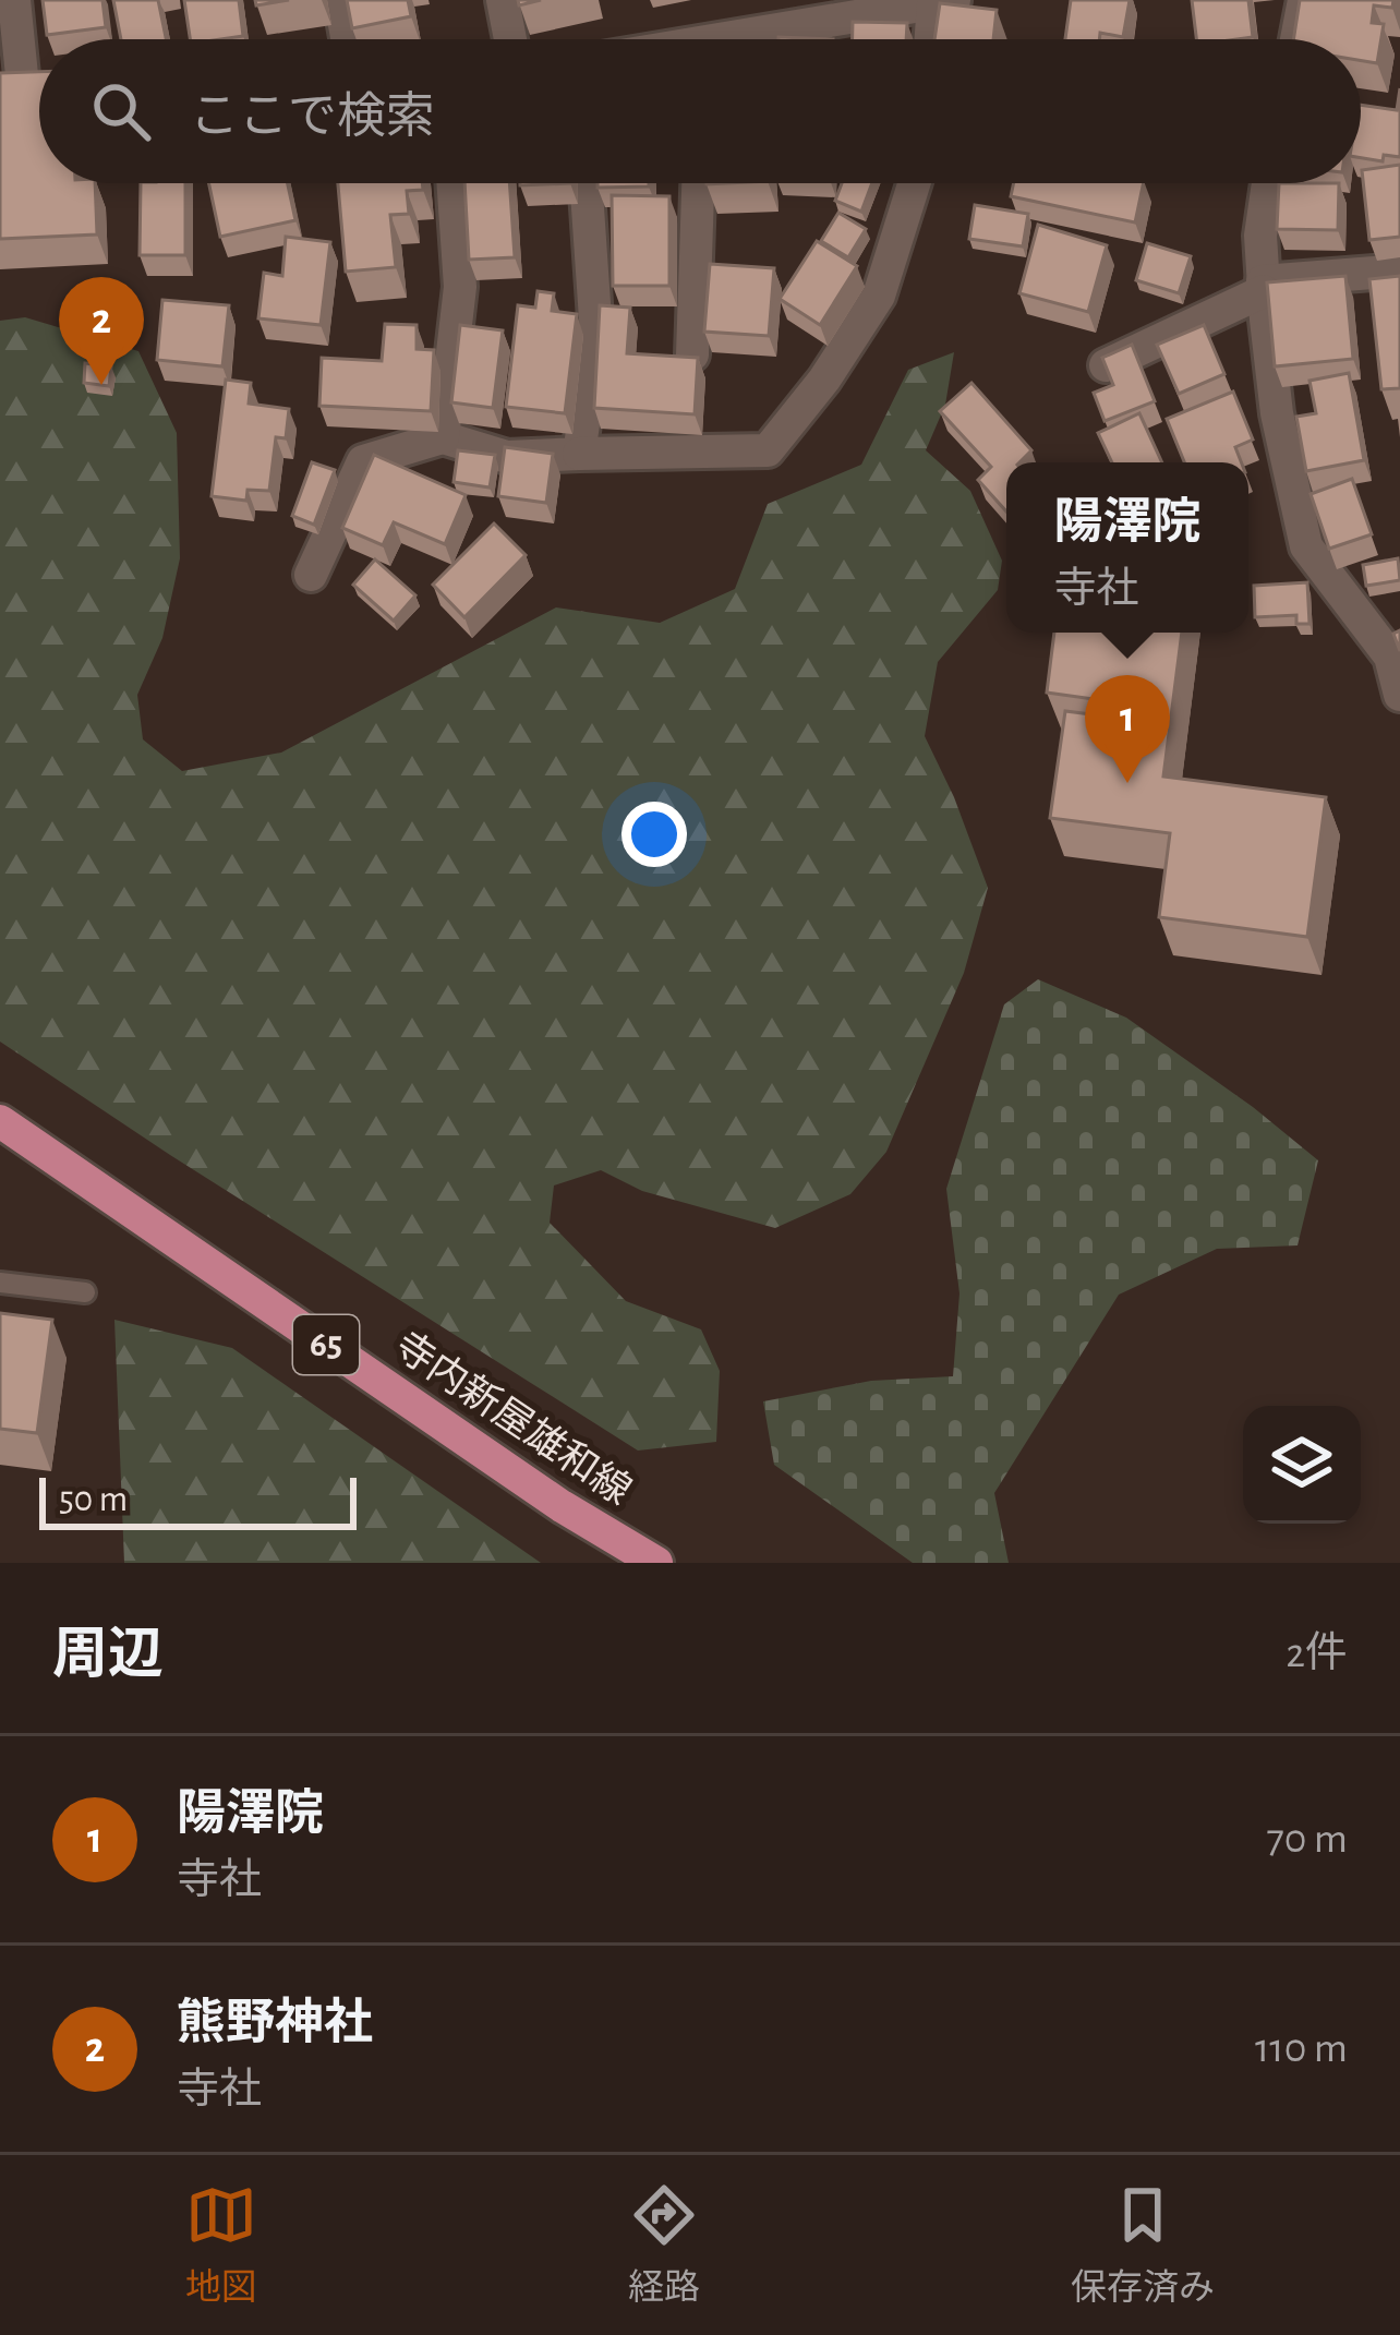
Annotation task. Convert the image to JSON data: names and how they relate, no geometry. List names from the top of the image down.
{
  "streets": {
    "main road": ["65", "寺内新屋雄和線"]
  },
  "scale_bar": "50 m",
  "page": {
    "search": "ここで検索",
    "pins": ["2", "1"],
    "popup": ["陽澤院", "寺社"],
    "scale": "50 m",
    "heading": ["周辺", "2件"],
    "list": [
      {
        "mark": "1",
        "name": "陽澤院",
        "note": "寺社",
        "value": "70 m"
      },
      {
        "mark": "2",
        "name": "熊野神社",
        "note": "寺社",
        "value": "110 m"
      }
    ],
    "nav": ["地図", "経路", "保存済み"]
  }
}
